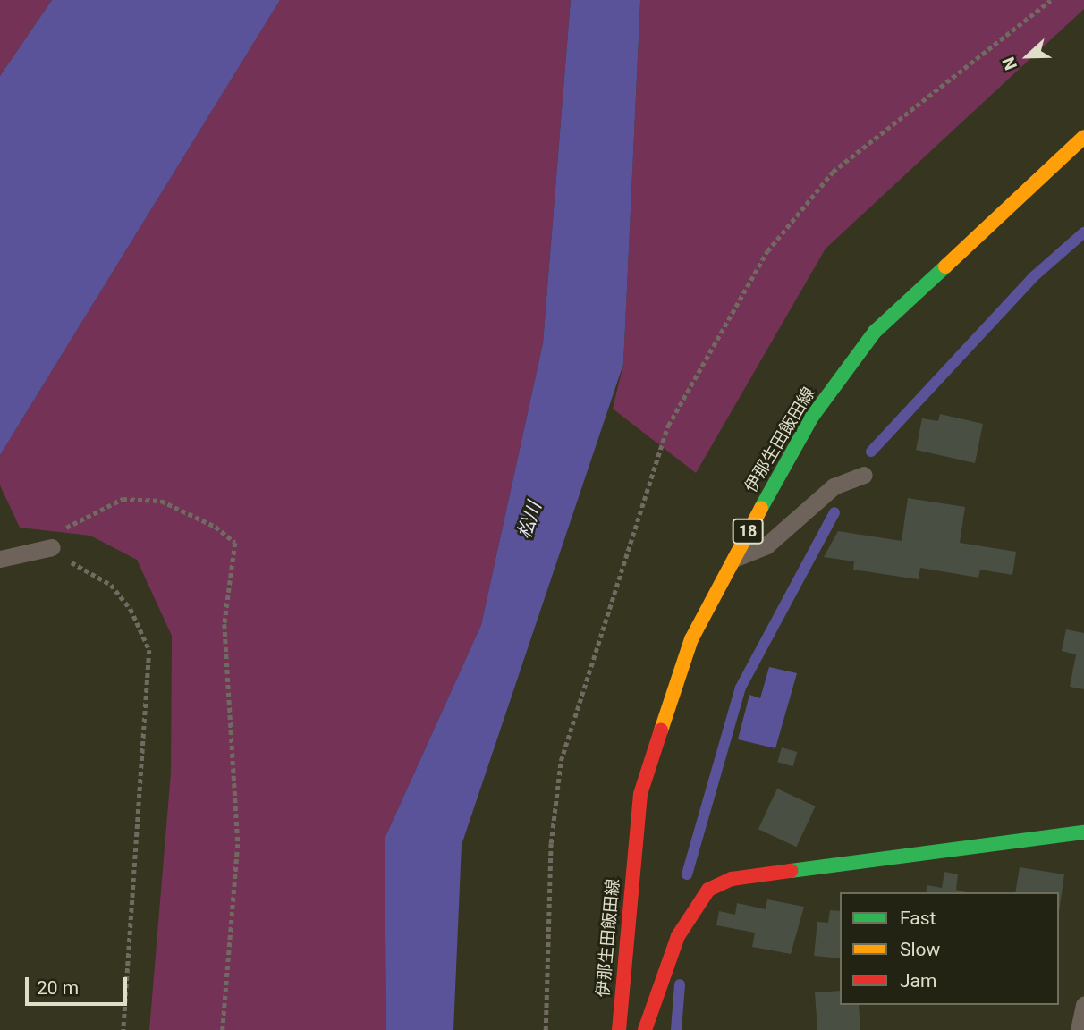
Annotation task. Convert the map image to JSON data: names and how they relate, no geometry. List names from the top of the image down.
{
  "streets": {
    "main road": ["伊那生田飯田線", "18"]
  },
  "water": ["松川"],
  "legend": ["Fast", "Slow", "Jam"],
  "scale_bar": "20 m",
  "north": "left"
}
